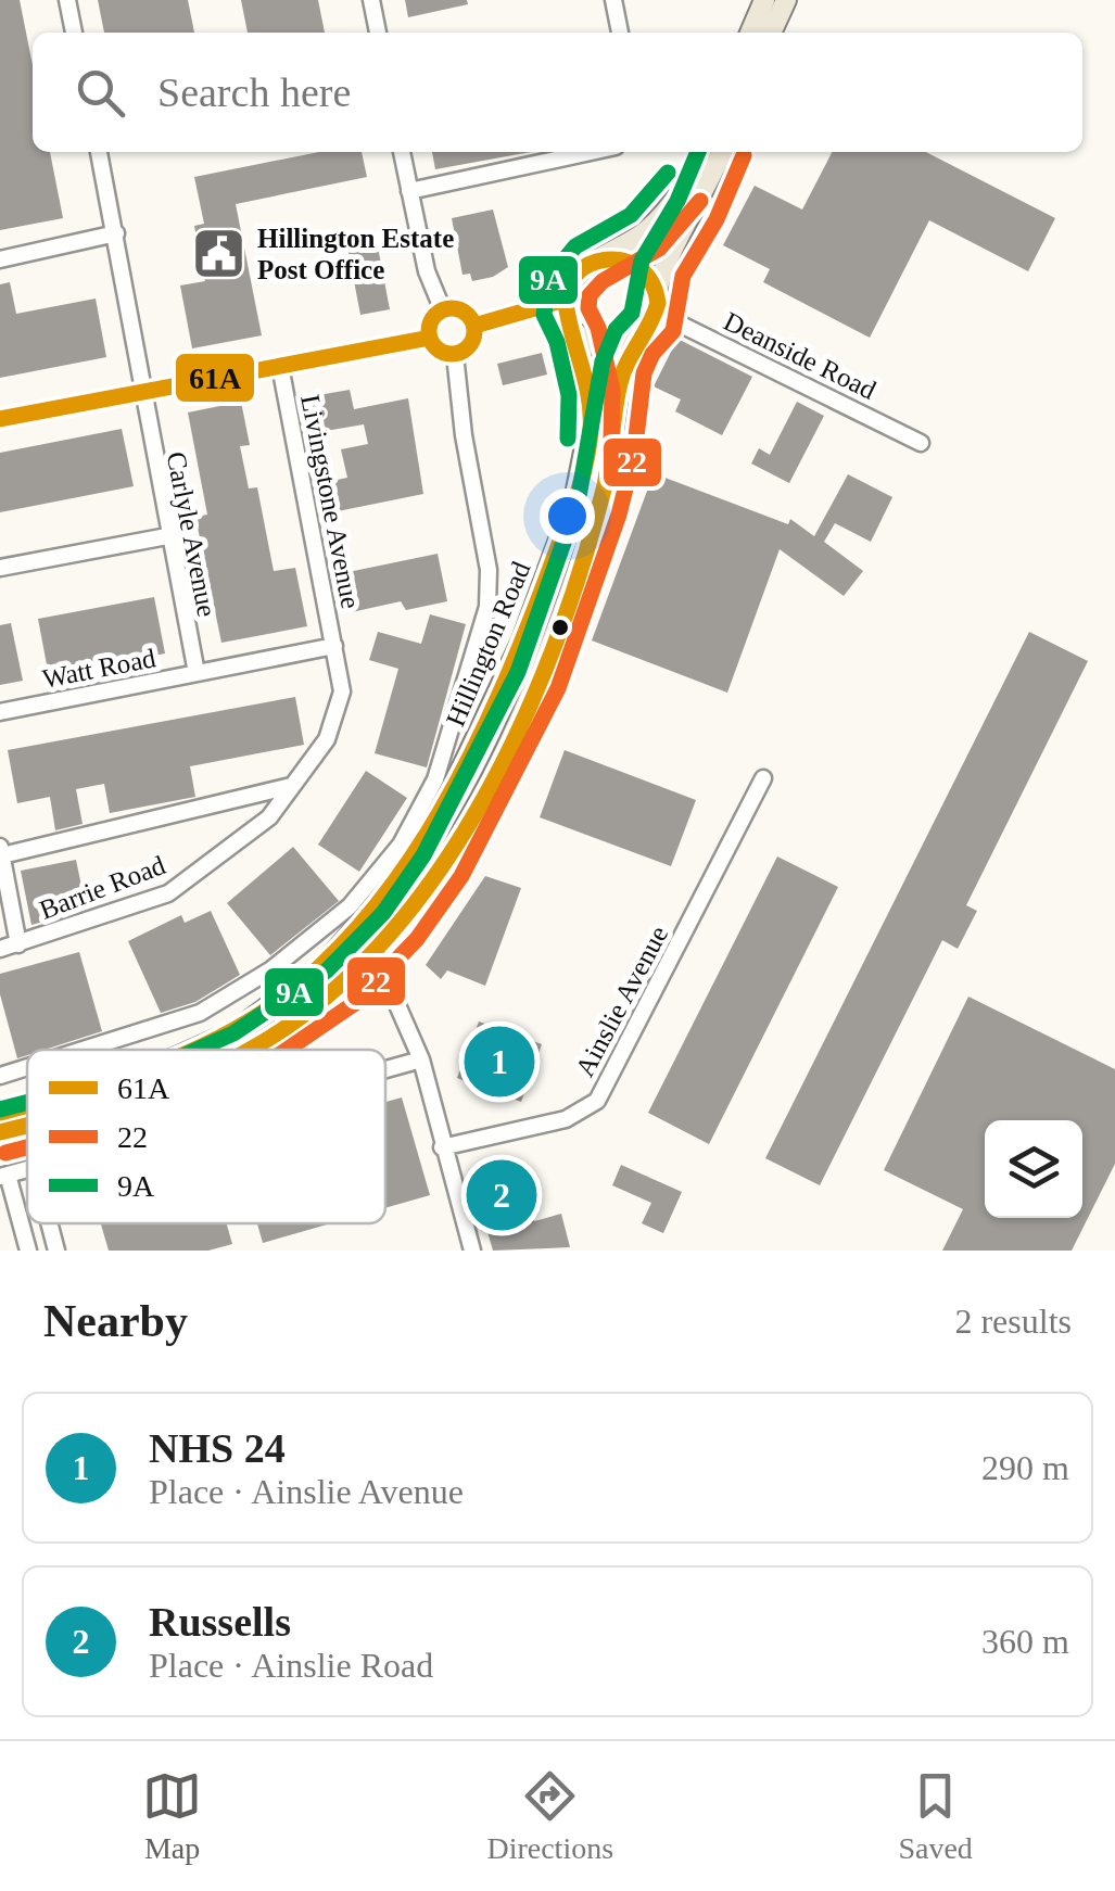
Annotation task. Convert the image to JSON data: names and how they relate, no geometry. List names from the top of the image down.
{
  "streets": {
    "main road": ["Hillington Road"],
    "street": [
      "Deanside Road",
      "Livingstone Avenue",
      "Carlyle Avenue",
      "Watt Road",
      "Barrie Road",
      "Ainslie Avenue"
    ]
  },
  "crossings": [
    ["Deanside Road", "Hillington Road"],
    ["Livingstone Avenue", "Watt Road"],
    ["Livingstone Avenue", "Barrie Road"],
    ["Carlyle Avenue", "Watt Road"],
    ["Watt Road", "Barrie Road"]
  ],
  "places": {
    "public building": ["Hillington Estate Post Office"]
  },
  "lines": ["transit line 9A", "transit line 22", "transit line 61A"],
  "legend": ["61A", "22", "9A"],
  "page": {
    "search": "Search here",
    "pins": ["1", "2"],
    "heading": ["Nearby", "2 results"],
    "list": [
      {
        "mark": "1",
        "name": "NHS 24",
        "note": "Place · Ainslie Avenue",
        "value": "290 m"
      },
      {
        "mark": "2",
        "name": "Russells",
        "note": "Place · Ainslie Road",
        "value": "360 m"
      }
    ],
    "nav": ["Map", "Directions", "Saved"]
  }
}
